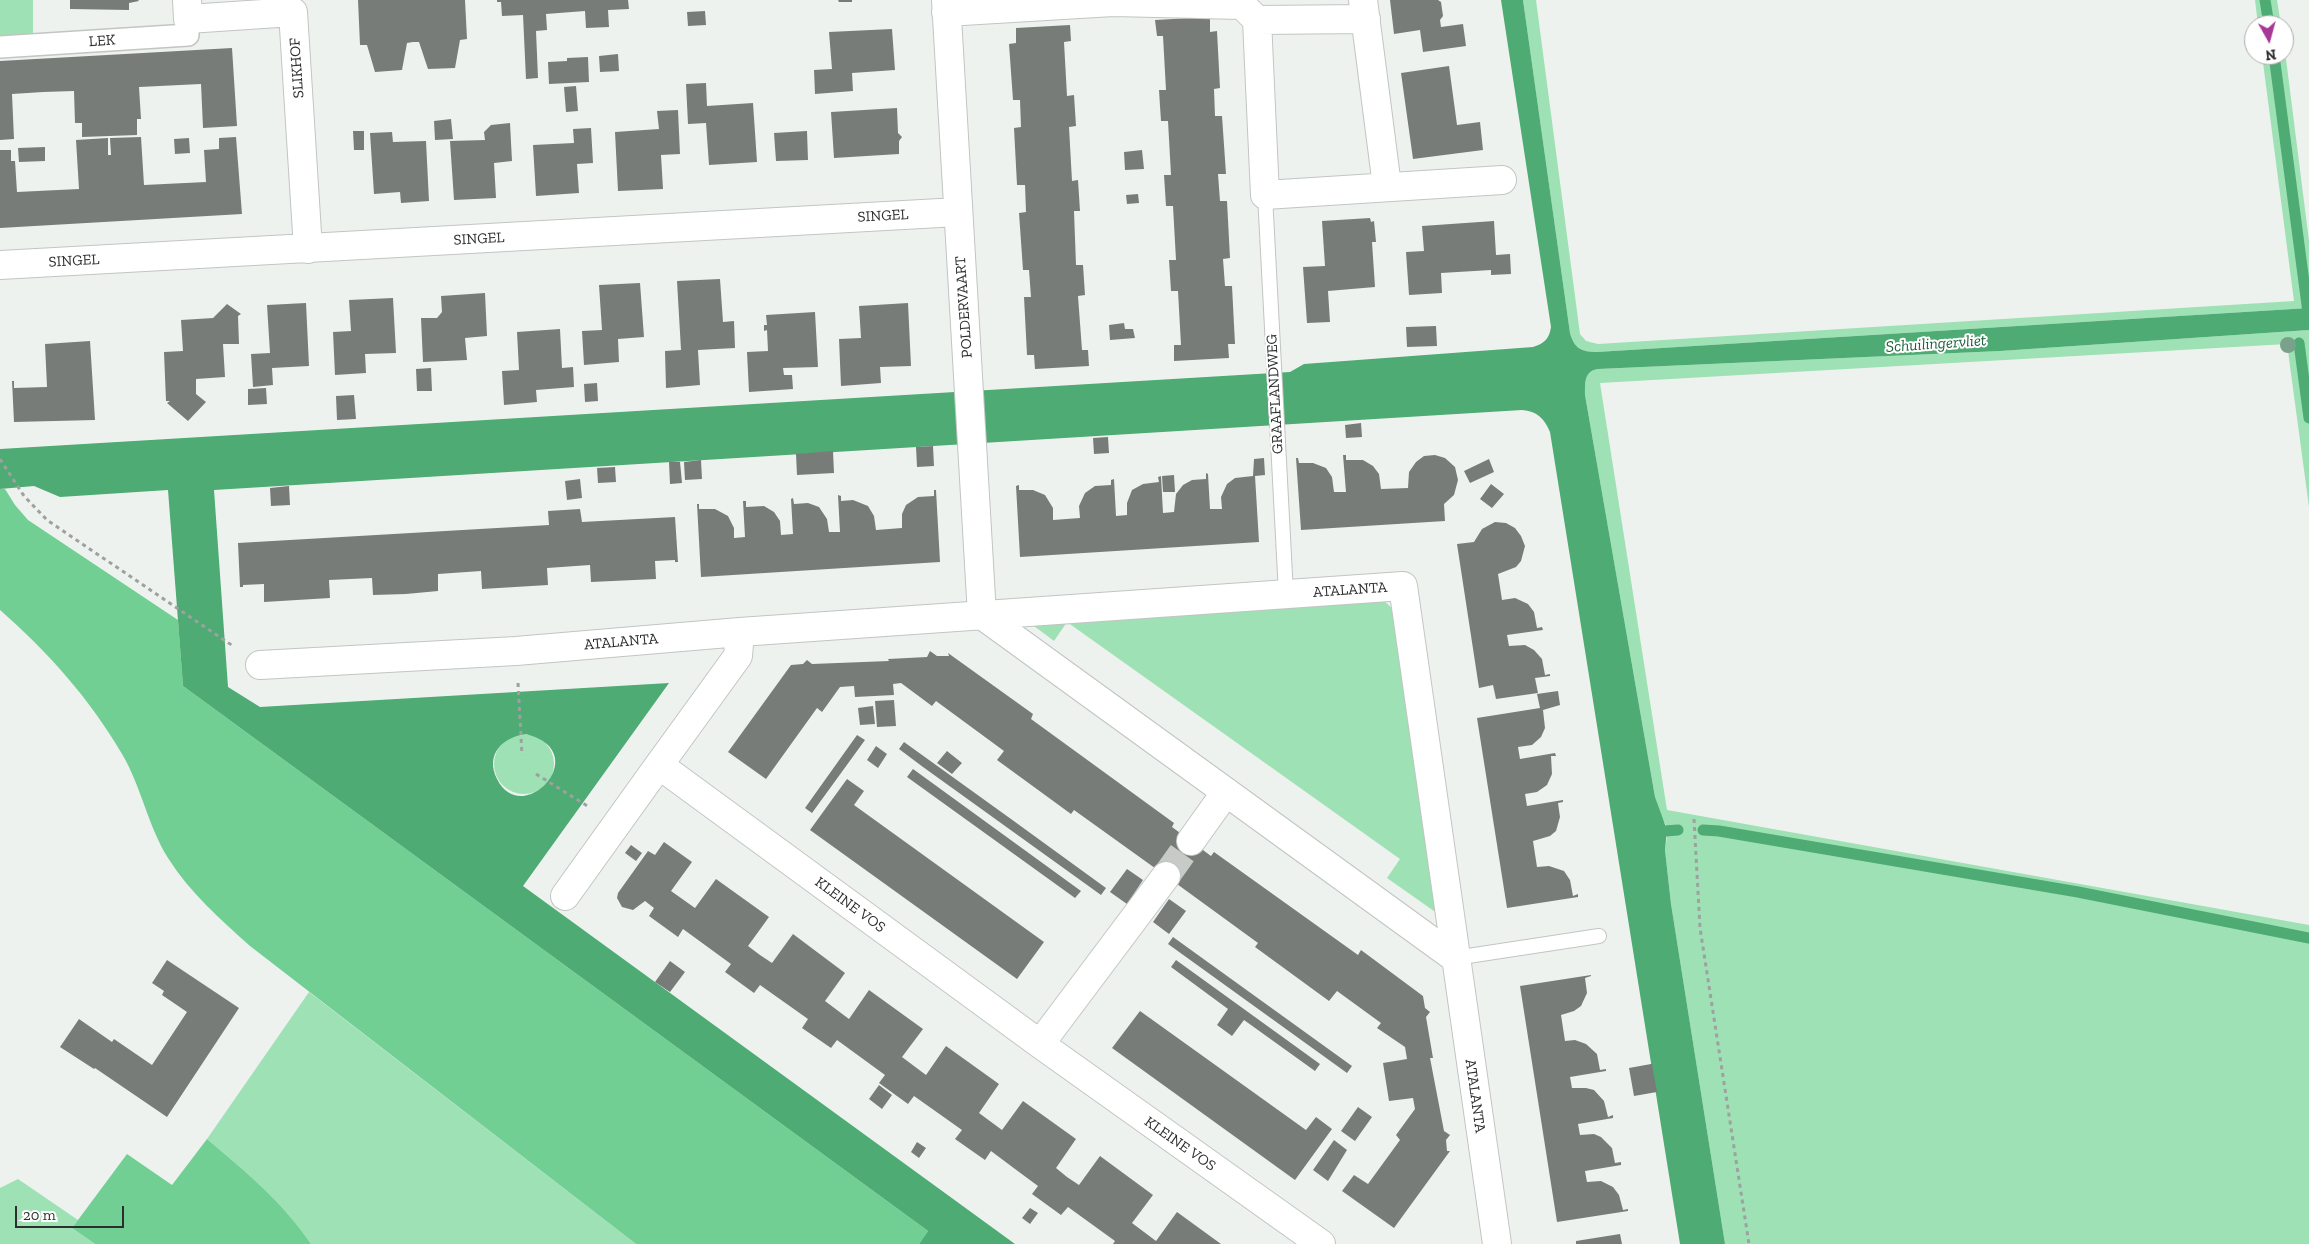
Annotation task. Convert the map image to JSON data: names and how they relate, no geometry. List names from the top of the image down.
{
  "streets": {
    "street": [
      "LEK",
      "SLIKHOF",
      "SINGEL",
      "POLDERVAART",
      "GRAAFLANDWEG",
      "ATALANTA",
      "KLEINE VOS"
    ]
  },
  "crossings": [
    ["LEK", "SLIKHOF"],
    ["SLIKHOF", "SINGEL"],
    ["SINGEL", "POLDERVAART"],
    ["POLDERVAART", "ATALANTA"],
    ["GRAAFLANDWEG", "ATALANTA"]
  ],
  "water": ["Schuilingervliet"],
  "scale_bar": "20 m",
  "north": "bottom"
}
